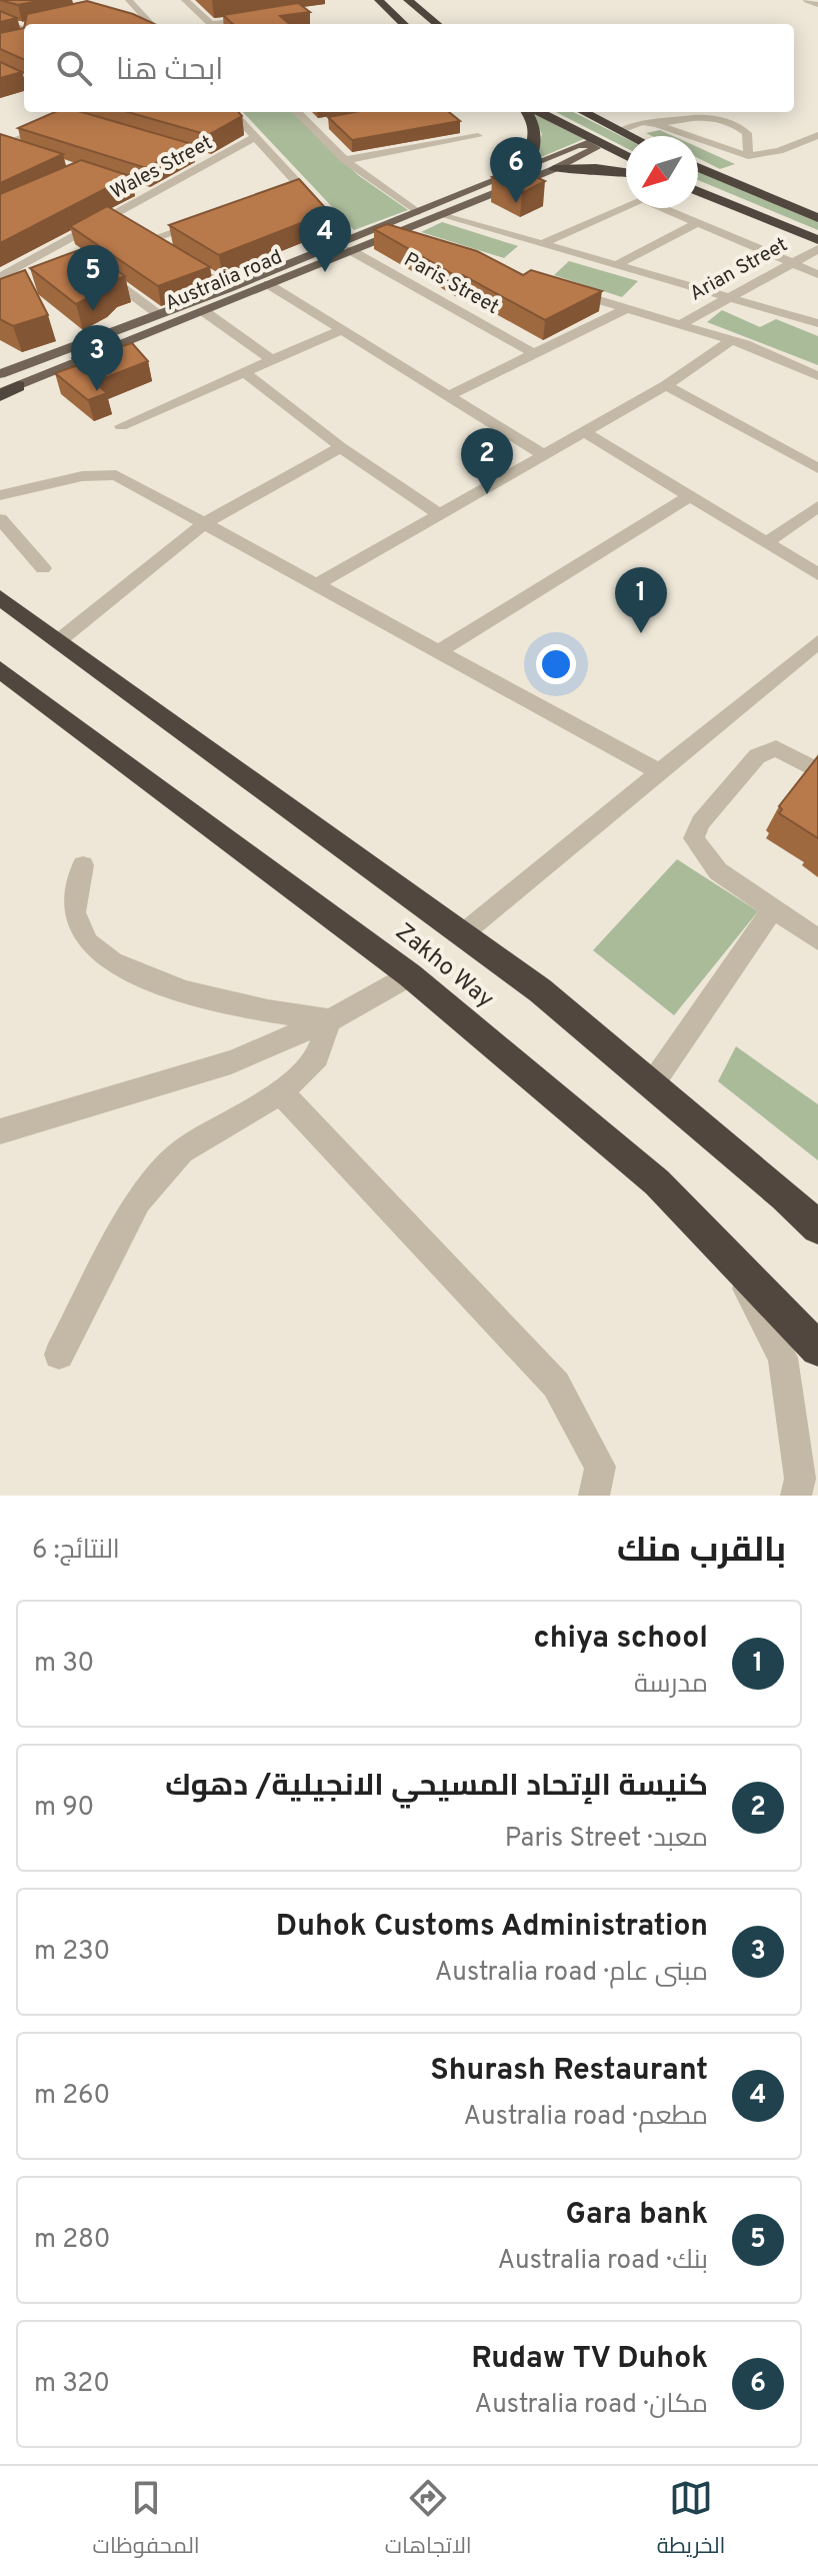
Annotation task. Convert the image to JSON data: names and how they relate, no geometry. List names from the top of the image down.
{
  "streets": {
    "highway": ["Zakho Way"],
    "main road": ["Australia road"],
    "street": ["Wales Street", "Arian Street", "Paris Street"]
  },
  "crossings": [
    ["Wales Street", "Paris Street"],
    ["Australia road", "Paris Street"]
  ],
  "north": "bottom left",
  "page": {
    "search": "ابحث هنا",
    "pins": [
      "6",
      "4",
      "5",
      "3",
      "2",
      "1"
    ],
    "heading": ["بالقرب منك", "النتائج: 6"],
    "list": [
      {
        "mark": "1",
        "name": "chiya school",
        "note": "مدرسة",
        "value": "30 m"
      },
      {
        "mark": "2",
        "name": "كنيسة الإتحاد المسيحي الانجيلية/ دهوك",
        "note": "معبد · Paris Street",
        "value": "90 m"
      },
      {
        "mark": "3",
        "name": "Duhok Customs Administration",
        "note": "مبنى عام · Australia road",
        "value": "230 m"
      },
      {
        "mark": "4",
        "name": "Shurash Restaurant",
        "note": "مطعم · Australia road",
        "value": "260 m"
      },
      {
        "mark": "5",
        "name": "Gara bank",
        "note": "بنك · Australia road",
        "value": "280 m"
      },
      {
        "mark": "6",
        "name": "Rudaw TV Duhok",
        "note": "مكان · Australia road",
        "value": "320 m"
      }
    ],
    "nav": ["الخريطة", "الاتجاهات", "المحفوظات"]
  }
}
